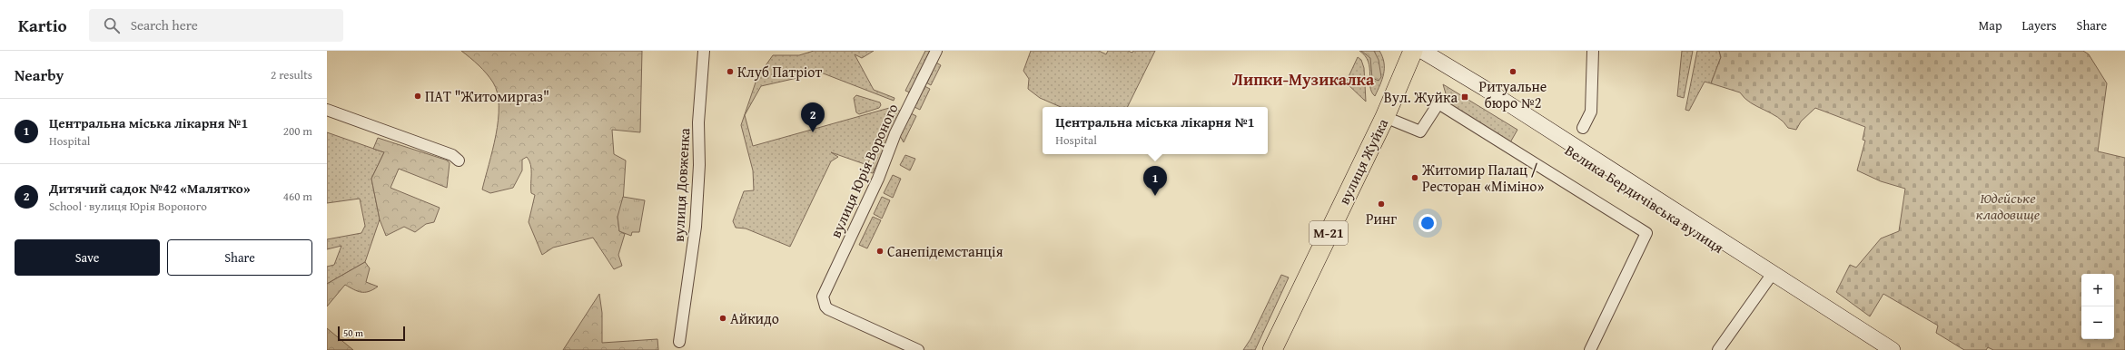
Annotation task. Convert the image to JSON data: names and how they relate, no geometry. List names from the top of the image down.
{
  "streets": {
    "highway": ["вулиця Жуйка", "М-21"],
    "main road": ["Велика Бердичівська вулиця"],
    "street": ["вулиця Юрія Вороного", "вулиця Довженка"]
  },
  "crossings": [
    ["вулиця Жуйка", "Велика Бердичівська вулиця"]
  ],
  "districts": ["Липки-Музикалка"],
  "parks": ["Юдейське кладовище"],
  "places": {
    "other": [
      "Клуб Патріот",
      "Ритуальне бюро №2",
      "ПАТ \"Житомиргаз\"",
      "Житомир Палац / Ресторан «Міміно»",
      "Ринг",
      "Санепідемстанція",
      "Айкидо"
    ],
    "transit": ["Вул. Жуйка"]
  },
  "scale_bar": "50 m",
  "page": {
    "header": "Kartio",
    "search": "Search here",
    "nav": ["Map", "Layers", "Share"],
    "heading": ["Nearby", "2 results"],
    "list": [
      {
        "mark": "1",
        "name": "Центральна міська лікарня №1",
        "note": "Hospital",
        "value": "200 m"
      },
      {
        "mark": "2",
        "name": "Дитячий садок №42 «Малятко»",
        "note": "School · вулиця Юрія Вороного",
        "value": "460 m"
      }
    ],
    "pins": ["2", "1"],
    "popup": ["Центральна міська лікарня №1", "Hospital"],
    "buttons": ["Save", "Share"],
    "map_buttons": ["+", "−"],
    "scale": "50 m"
  }
}
